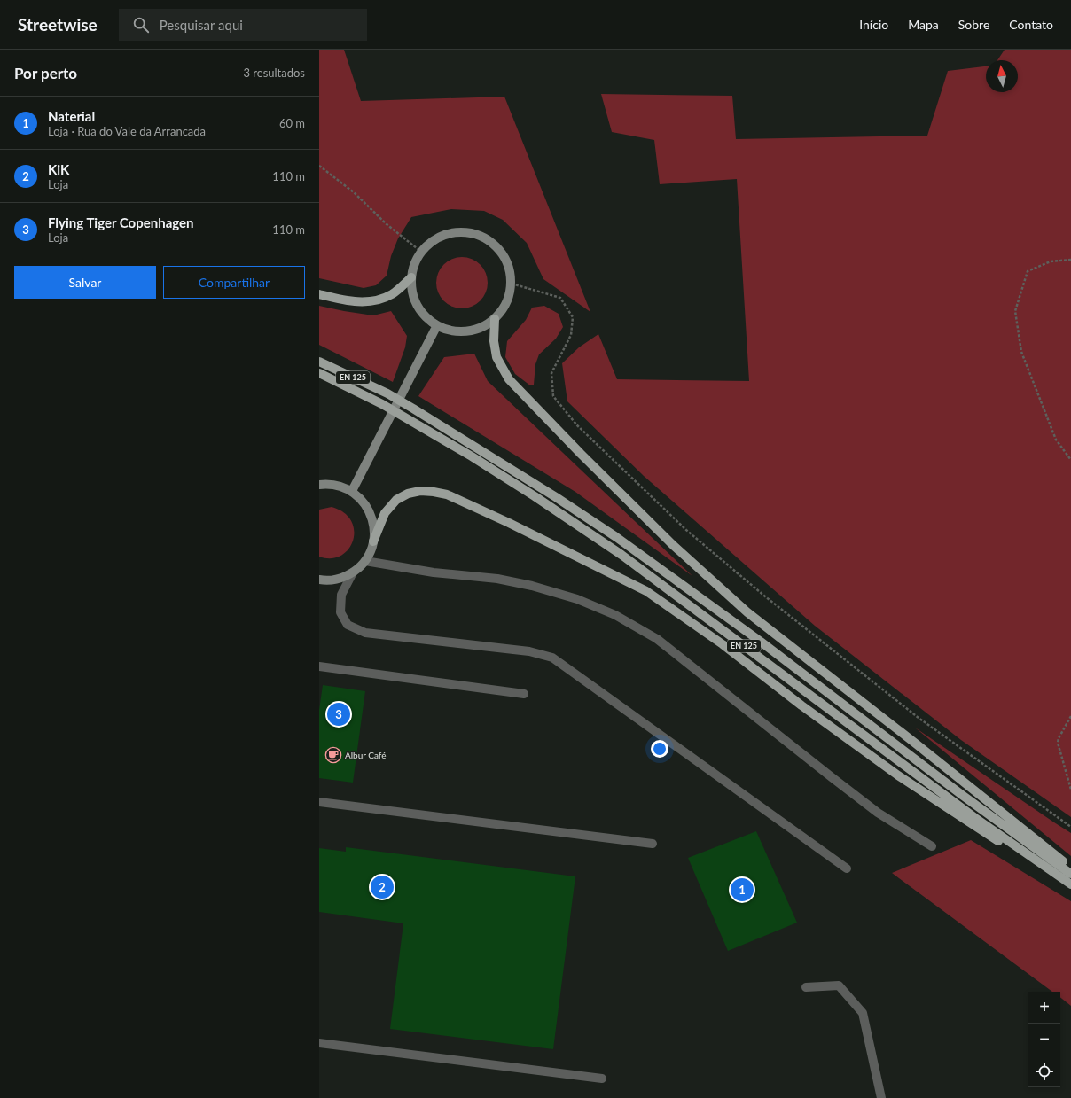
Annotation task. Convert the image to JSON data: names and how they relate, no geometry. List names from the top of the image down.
{
  "streets": {
    "main road": ["EN 125"]
  },
  "places": {
    "cafe": ["Albur Café"]
  },
  "north": "top",
  "page": {
    "header": "Streetwise",
    "search": "Pesquisar aqui",
    "nav": [
      "Início",
      "Mapa",
      "Sobre",
      "Contato"
    ],
    "heading": ["Por perto", "3 resultados"],
    "list": [
      {
        "mark": "1",
        "name": "Naterial",
        "note": "Loja · Rua do Vale da Arrancada",
        "value": "60 m"
      },
      {
        "mark": "2",
        "name": "KiK",
        "note": "Loja",
        "value": "110 m"
      },
      {
        "mark": "3",
        "name": "Flying Tiger Copenhagen",
        "note": "Loja",
        "value": "110 m"
      }
    ],
    "buttons": ["Salvar", "Compartilhar"],
    "pins": ["3", "2", "1"],
    "map_buttons": ["+", "−"]
  }
}
